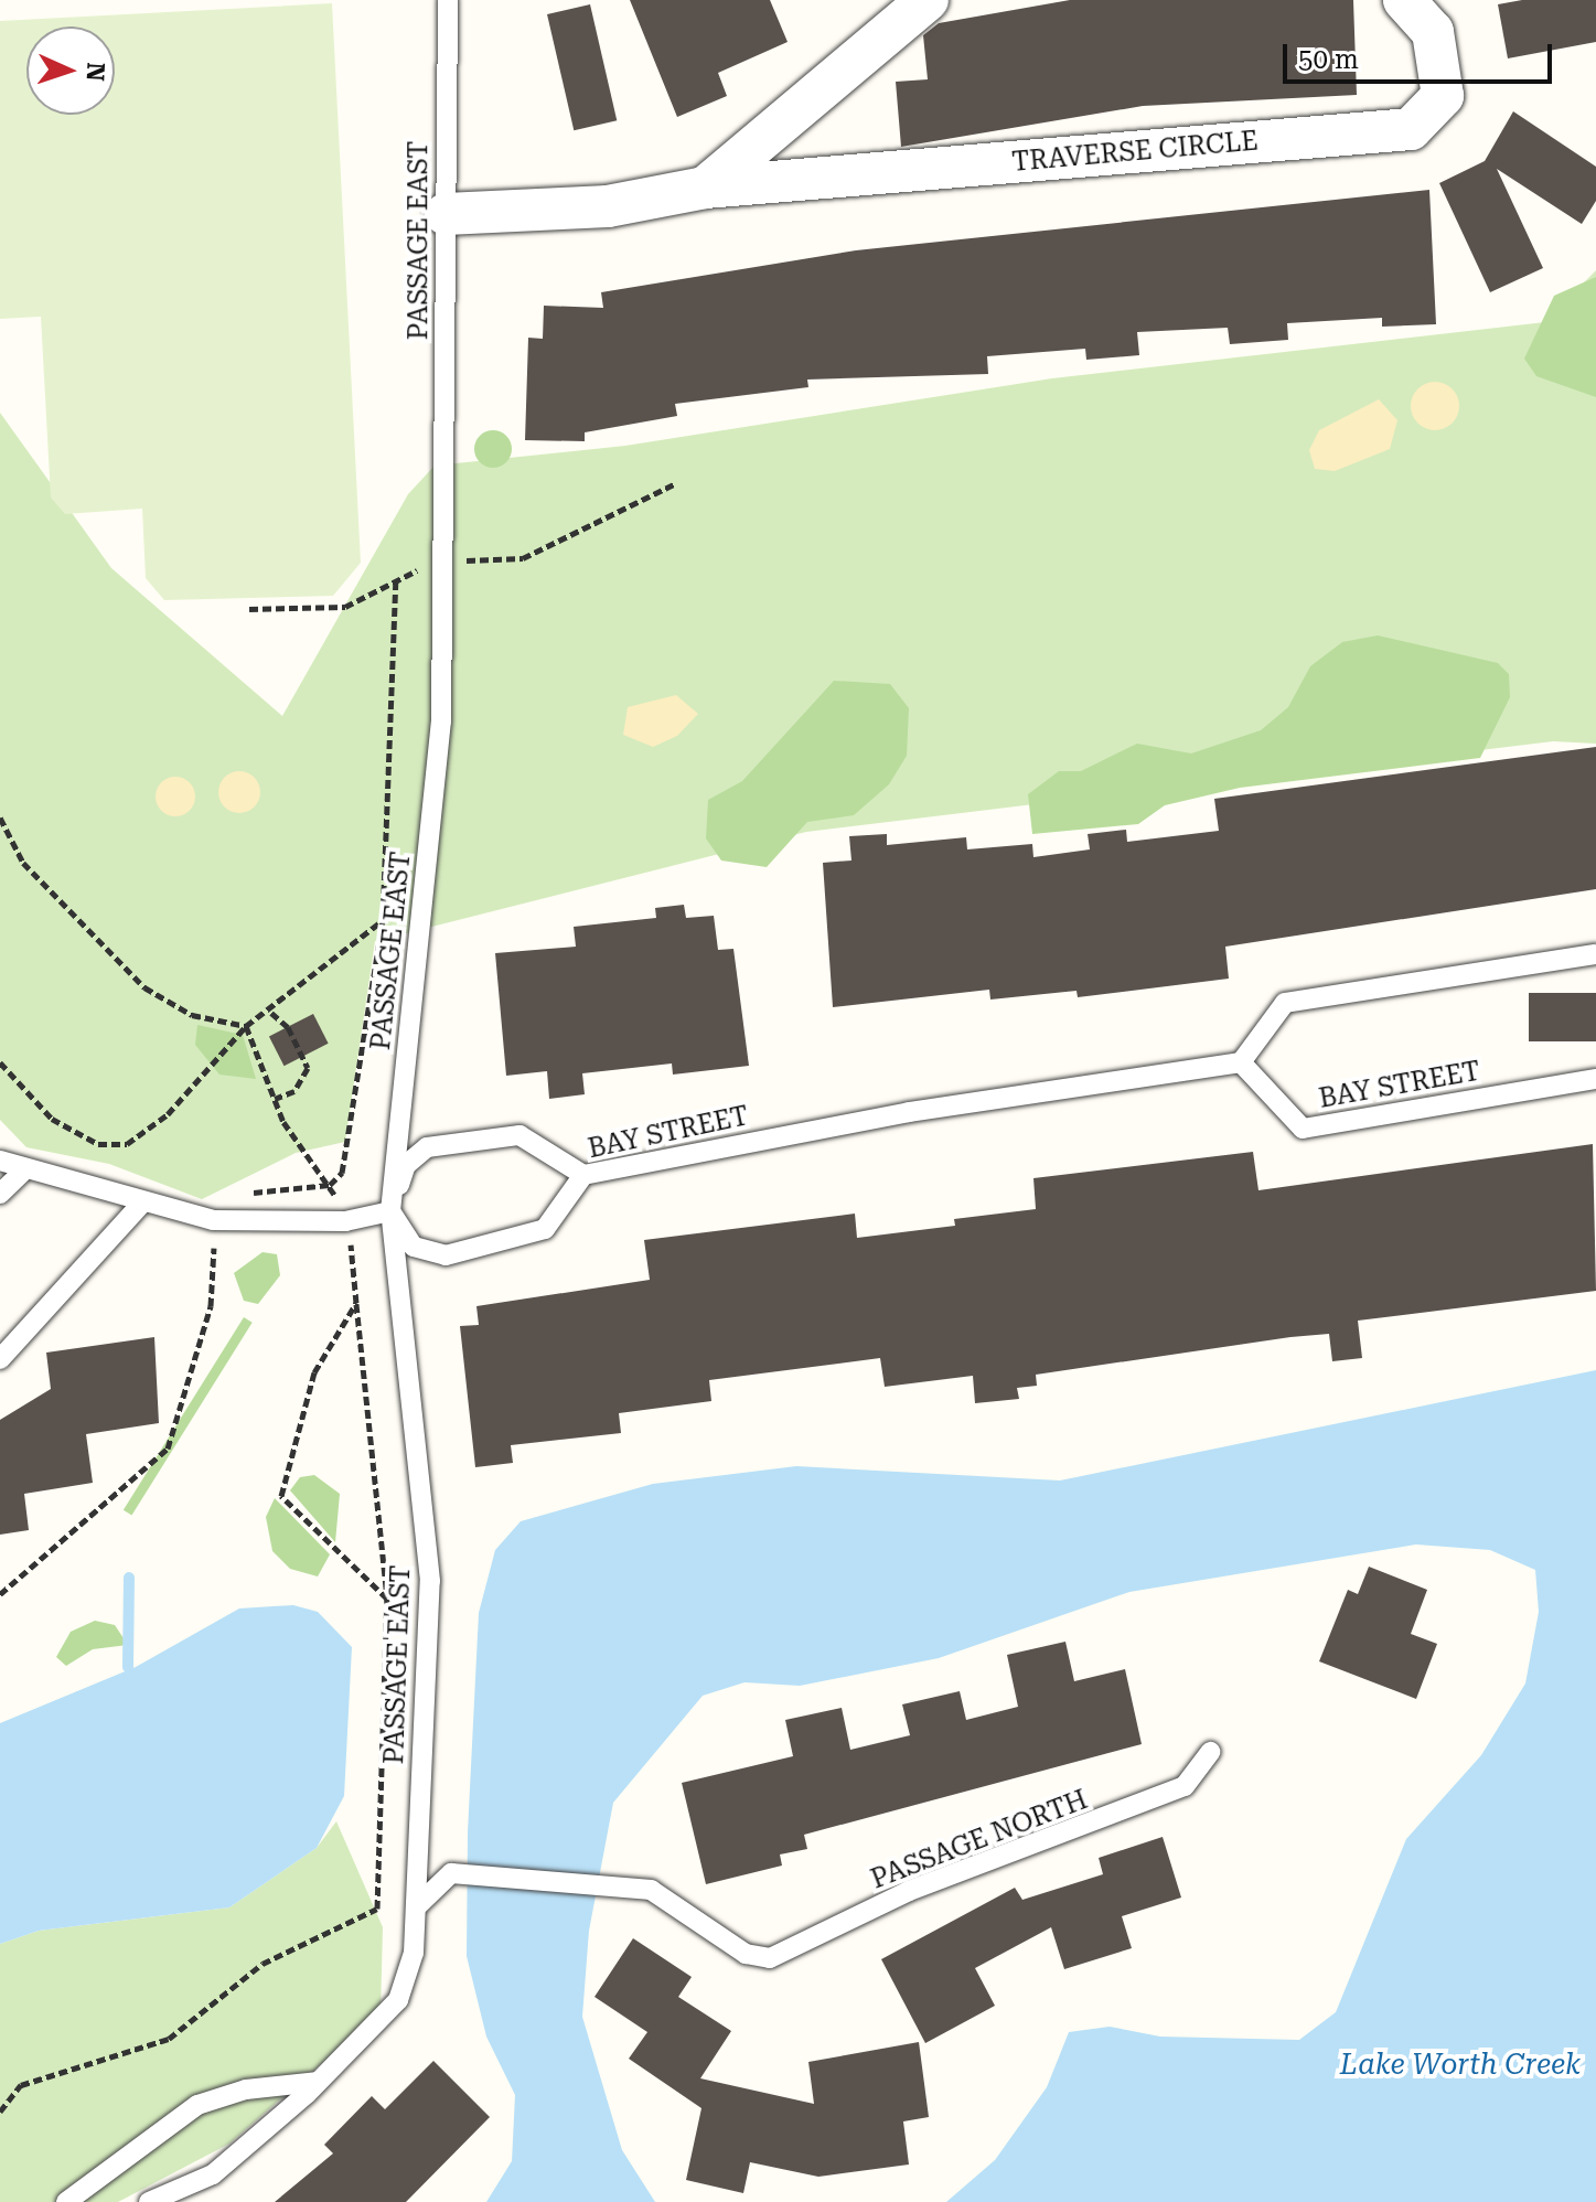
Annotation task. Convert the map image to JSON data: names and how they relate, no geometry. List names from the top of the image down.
{
  "streets": {
    "street": ["TRAVERSE CIRCLE"],
    "lane": ["PASSAGE EAST", "BAY STREET", "PASSAGE NORTH"]
  },
  "crossings": [
    ["TRAVERSE CIRCLE", "PASSAGE EAST"],
    ["PASSAGE EAST", "BAY STREET"],
    ["PASSAGE EAST", "PASSAGE NORTH"]
  ],
  "water": ["Lake Worth Creek"],
  "scale_bar": "50 m",
  "north": "right"
}
